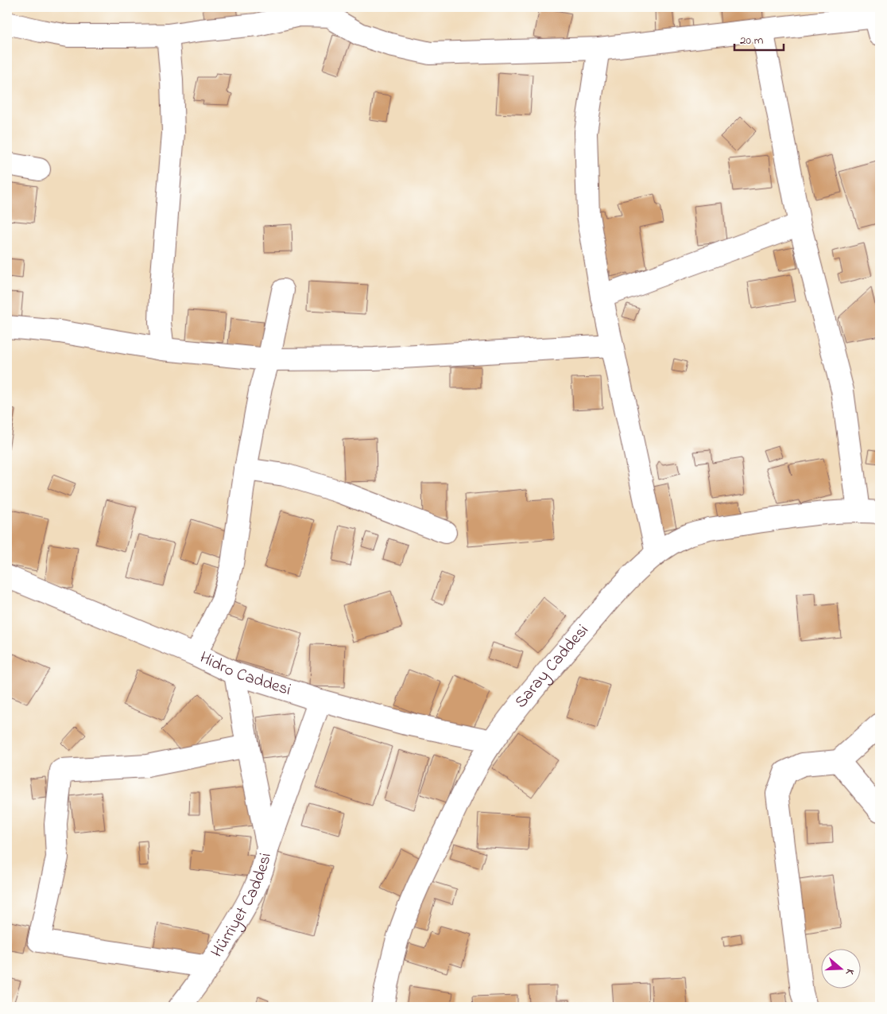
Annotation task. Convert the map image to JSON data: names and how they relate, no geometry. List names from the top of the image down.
{
  "streets": {
    "street": ["Saray Caddesi", "Hidro Caddesi", "Hürriyet Caddesi"]
  },
  "crossings": [
    ["Saray Caddesi", "Hidro Caddesi"],
    ["Hidro Caddesi", "Hürriyet Caddesi"]
  ],
  "scale_bar": "20 m",
  "north": "right"
}
